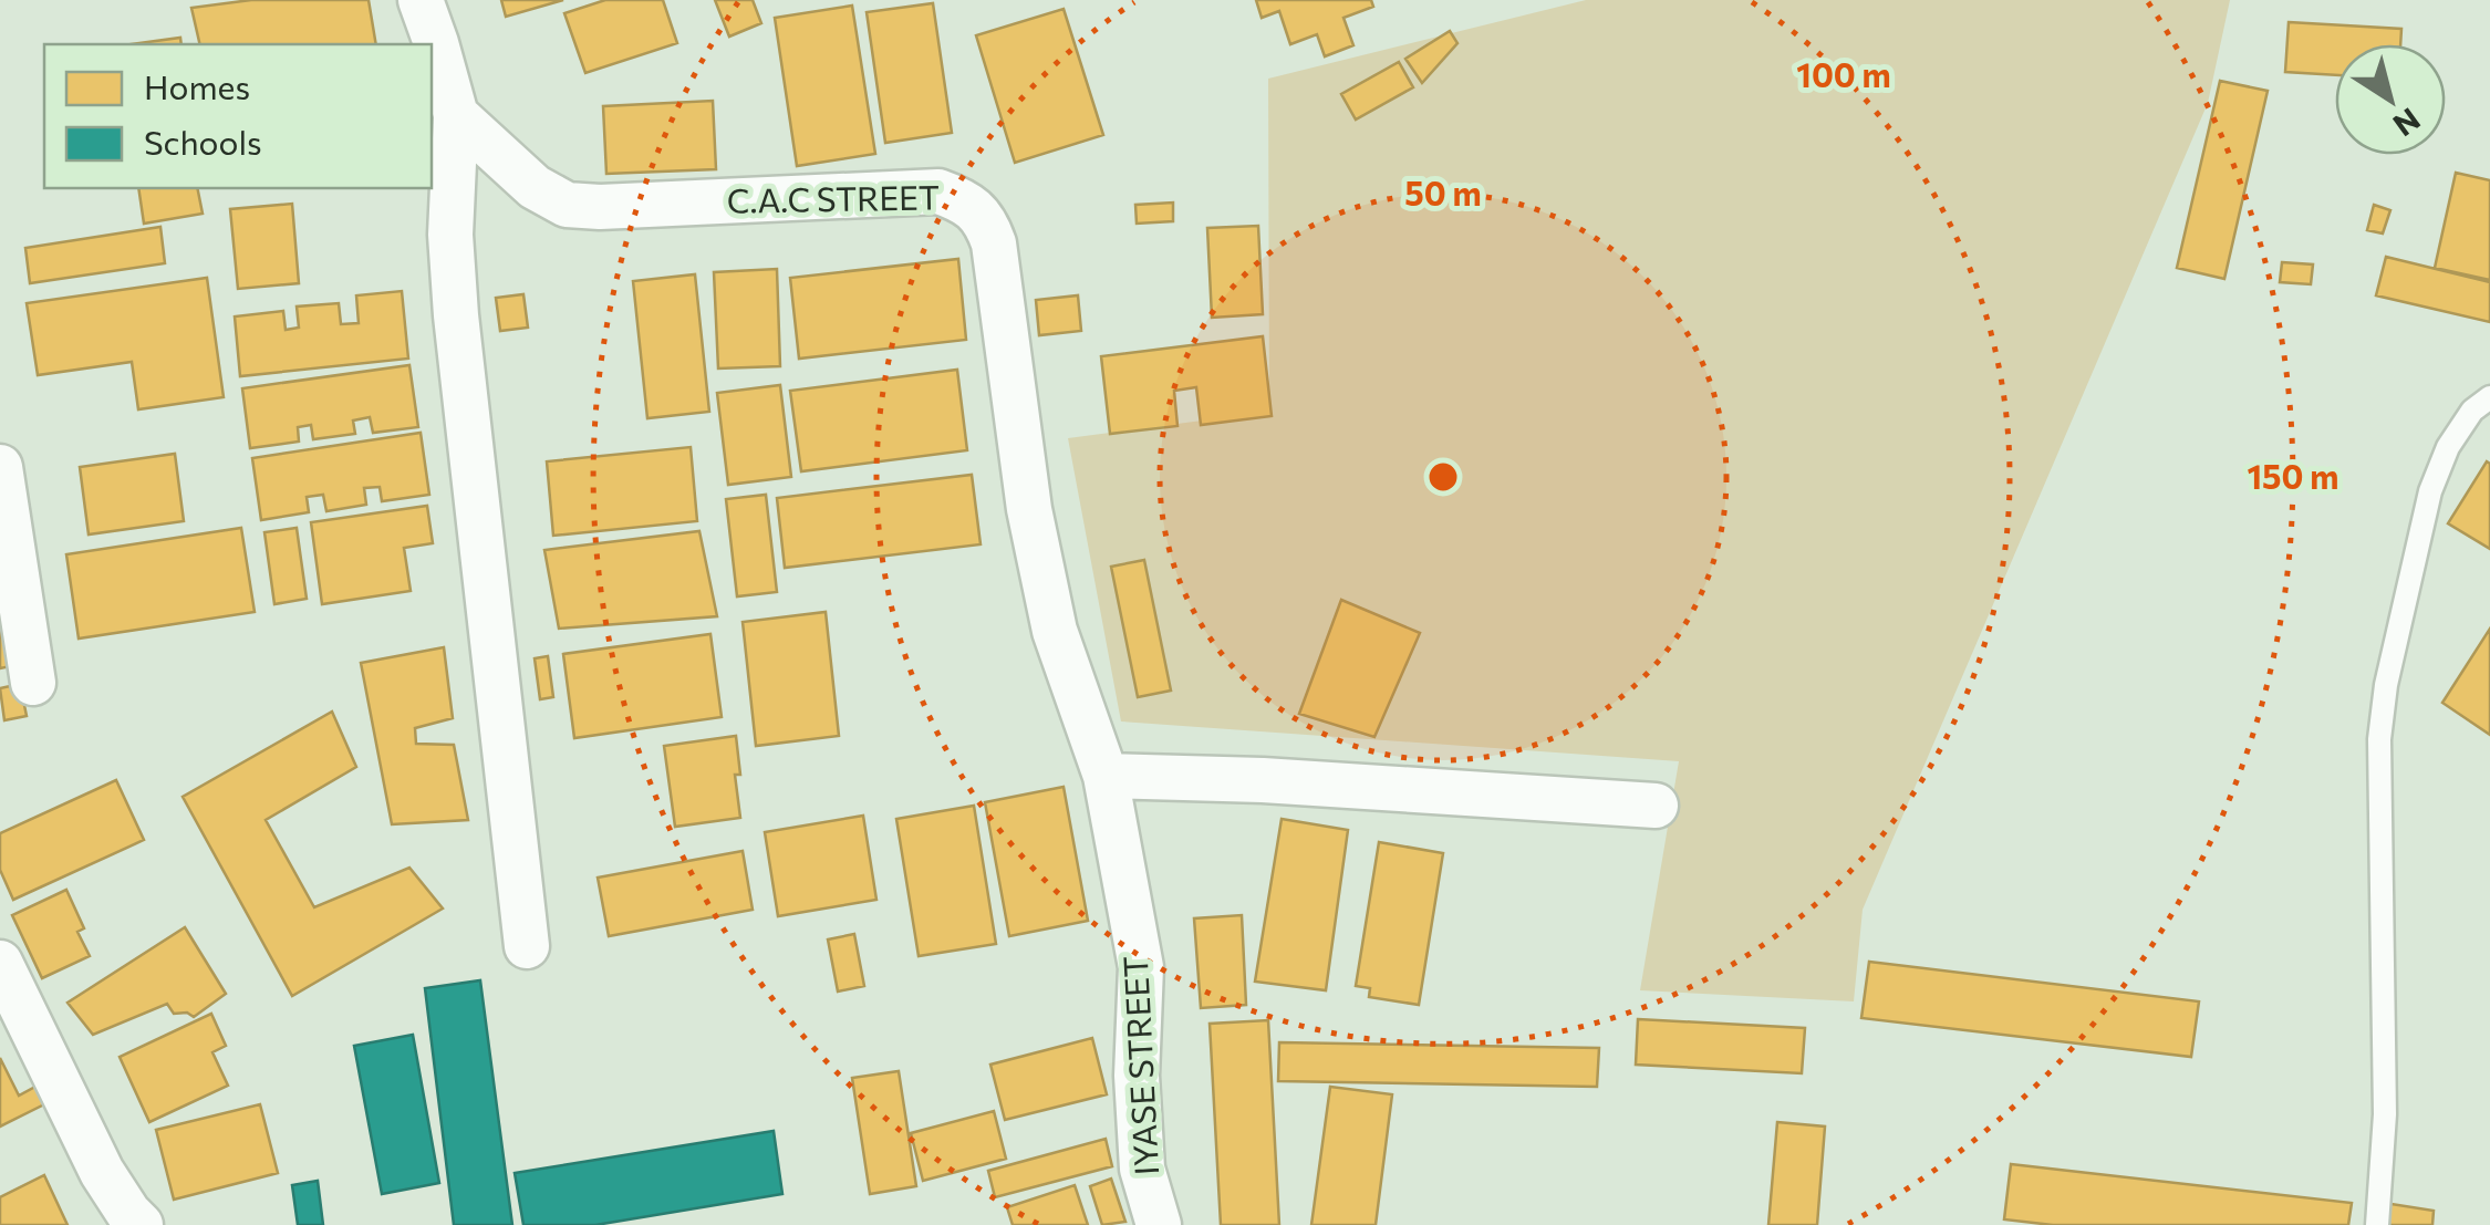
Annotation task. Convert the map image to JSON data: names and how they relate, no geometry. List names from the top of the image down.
{
  "streets": {
    "street": ["C.A.C STREET", "IYASE STREET"]
  },
  "crossings": [
    ["C.A.C STREET", "IYASE STREET"]
  ],
  "legend": ["Homes", "Schools"],
  "north": "bottom right",
  "rings": ["100 m", "50 m", "150 m"]
}
